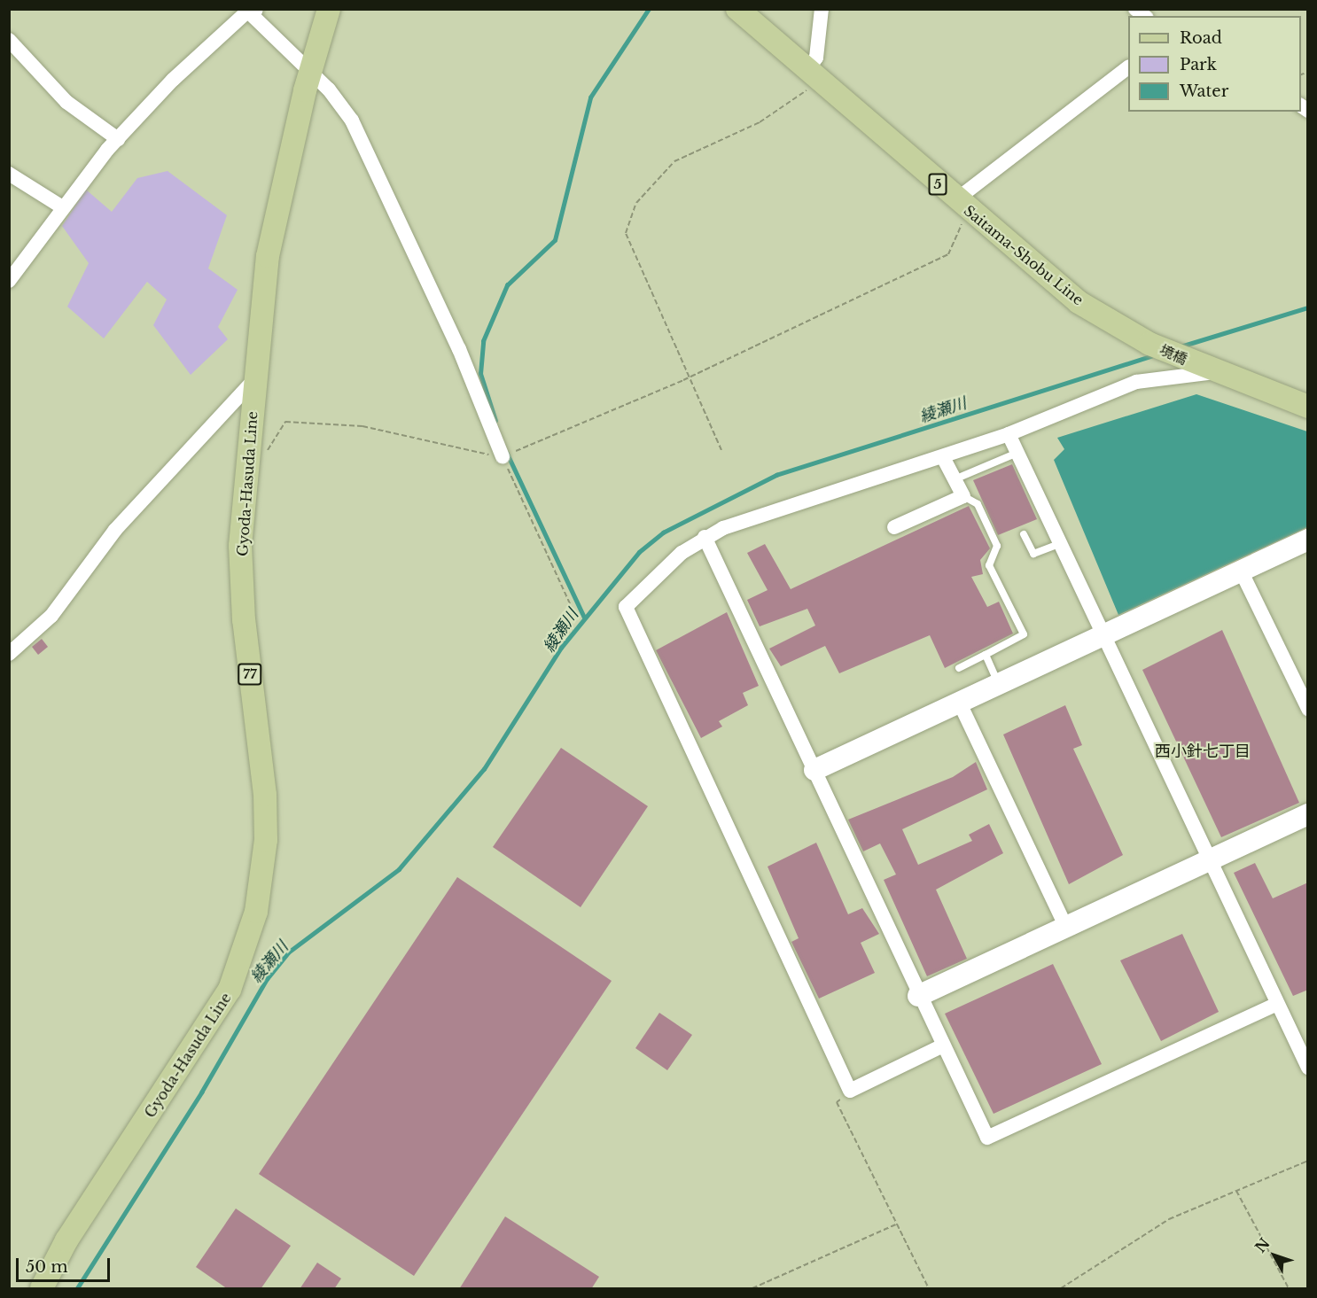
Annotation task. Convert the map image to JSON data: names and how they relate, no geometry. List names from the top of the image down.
{
  "streets": {
    "main road": [
      "5",
      "Saitama-Shobu Line",
      "境橋",
      "Gyoda-Hasuda Line",
      "77"
    ]
  },
  "crossings": [
    ["5", "境橋"],
    ["Saitama-Shobu Line", "境橋"]
  ],
  "districts": ["西小針七丁目"],
  "water": ["綾瀬川"],
  "legend": ["Road", "Park", "Water"],
  "scale_bar": "50 m",
  "north": "top left"
}
